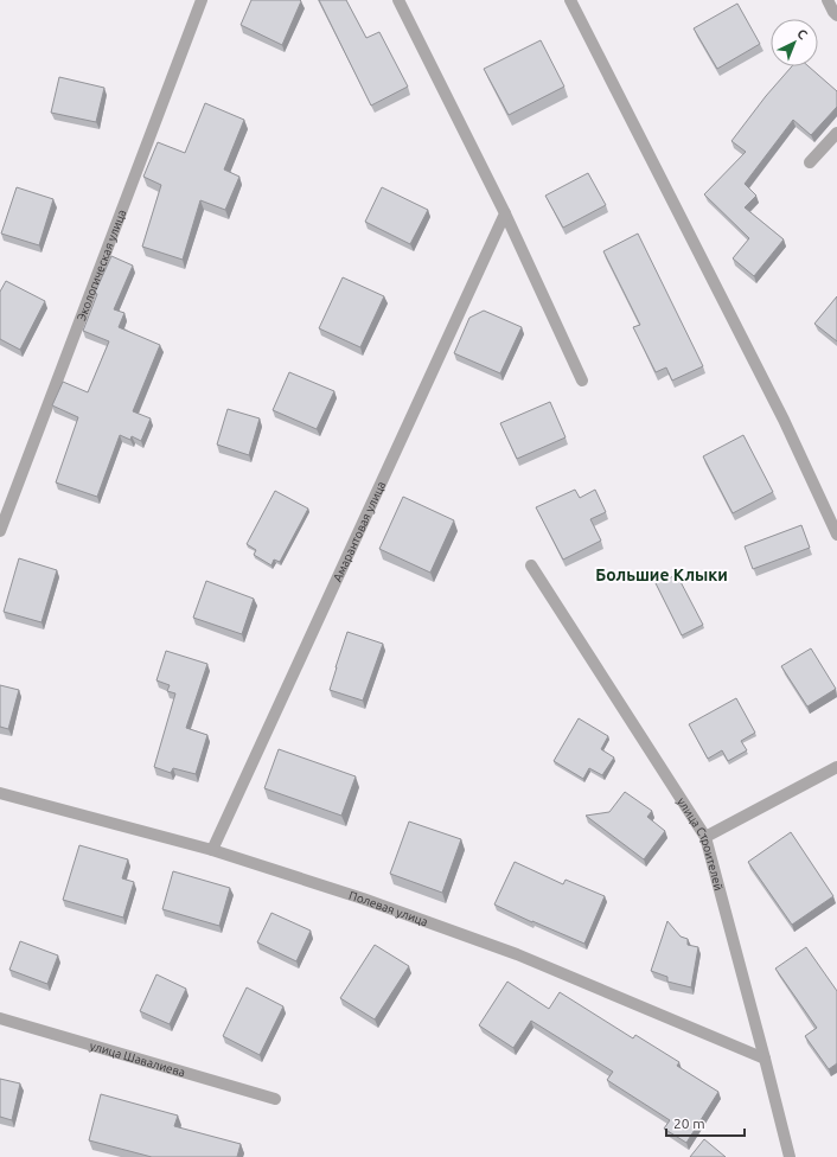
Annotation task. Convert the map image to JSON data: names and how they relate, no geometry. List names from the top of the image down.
{
  "streets": {
    "street": [
      "Экологическая улица",
      "Амарантовая улица",
      "улица Строителей",
      "Полевая улица",
      "улица Шавалиева"
    ]
  },
  "crossings": [
    ["Амарантовая улица", "Полевая улица"],
    ["улица Строителей", "Полевая улица"]
  ],
  "districts": ["Большие Клыки"],
  "scale_bar": "20 m",
  "north": "top right"
}
